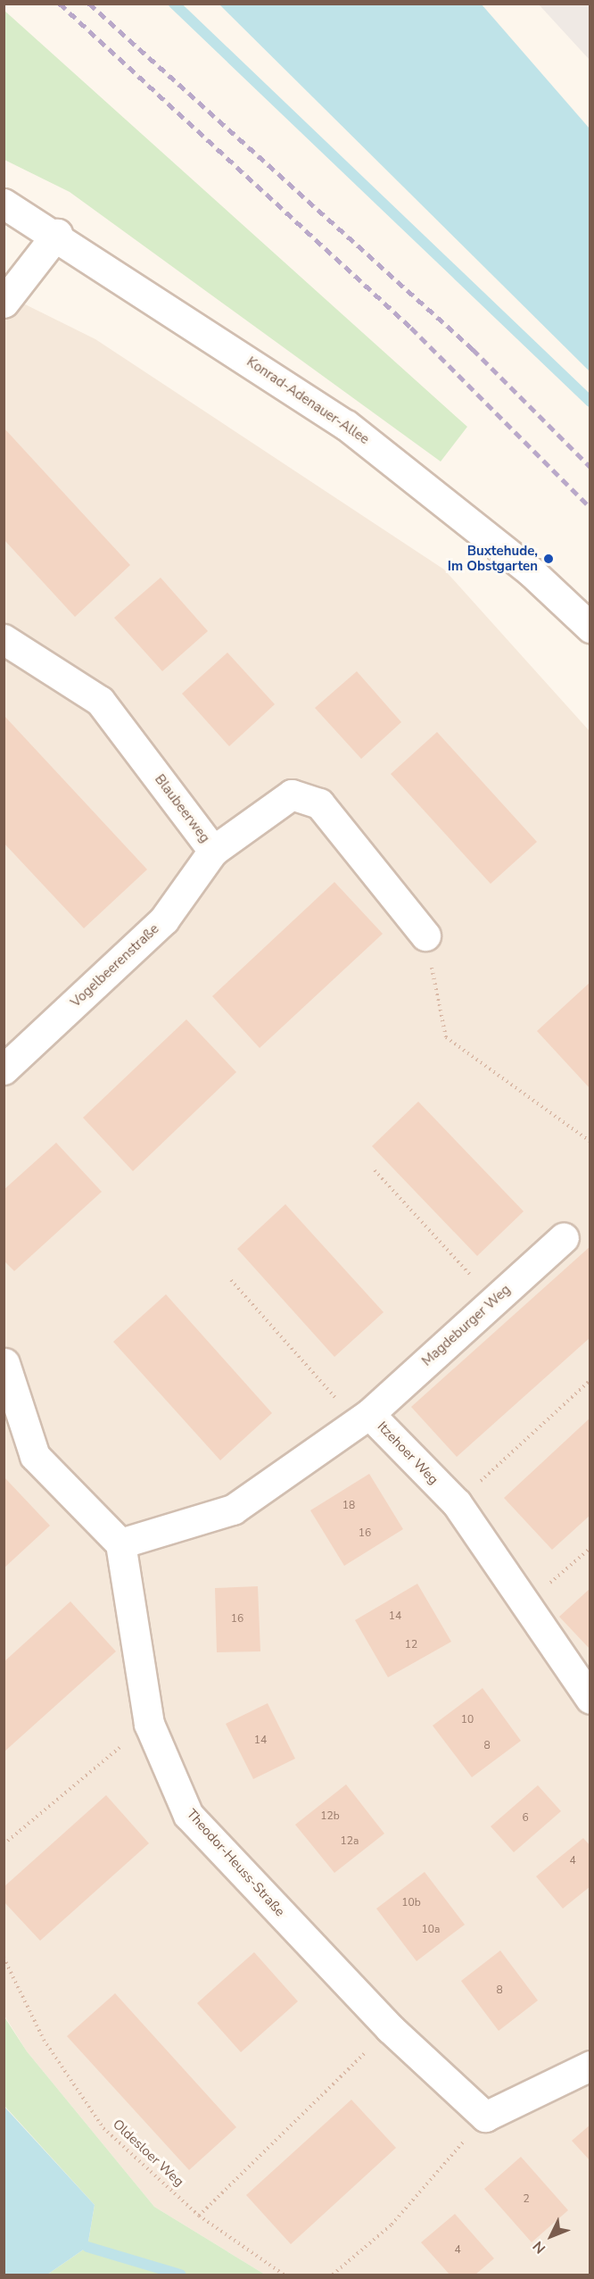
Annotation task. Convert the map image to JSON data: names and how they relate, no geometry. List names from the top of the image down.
{
  "streets": {
    "street": [
      "Konrad-Adenauer-Allee",
      "Blaubeerweg",
      "Vogelbeerenstraße",
      "Magdeburger Weg",
      "Itzehoer Weg",
      "Theodor-Heuss-Straße"
    ],
    "path": ["Oldesloer Weg"]
  },
  "crossings": [
    ["Blaubeerweg", "Vogelbeerenstraße"],
    ["Magdeburger Weg", "Itzehoer Weg"],
    ["Itzehoer Weg", "Theodor-Heuss-Straße"]
  ],
  "places": ["Buxtehude, Im Obstgarten"],
  "house_numbers": [
    "18",
    "16",
    "14",
    "16",
    "12",
    "10",
    "14",
    "8",
    "12b",
    "6",
    "12a",
    "4",
    "10b",
    "10a",
    "8",
    "2",
    "4"
  ],
  "north": "bottom left"
}
